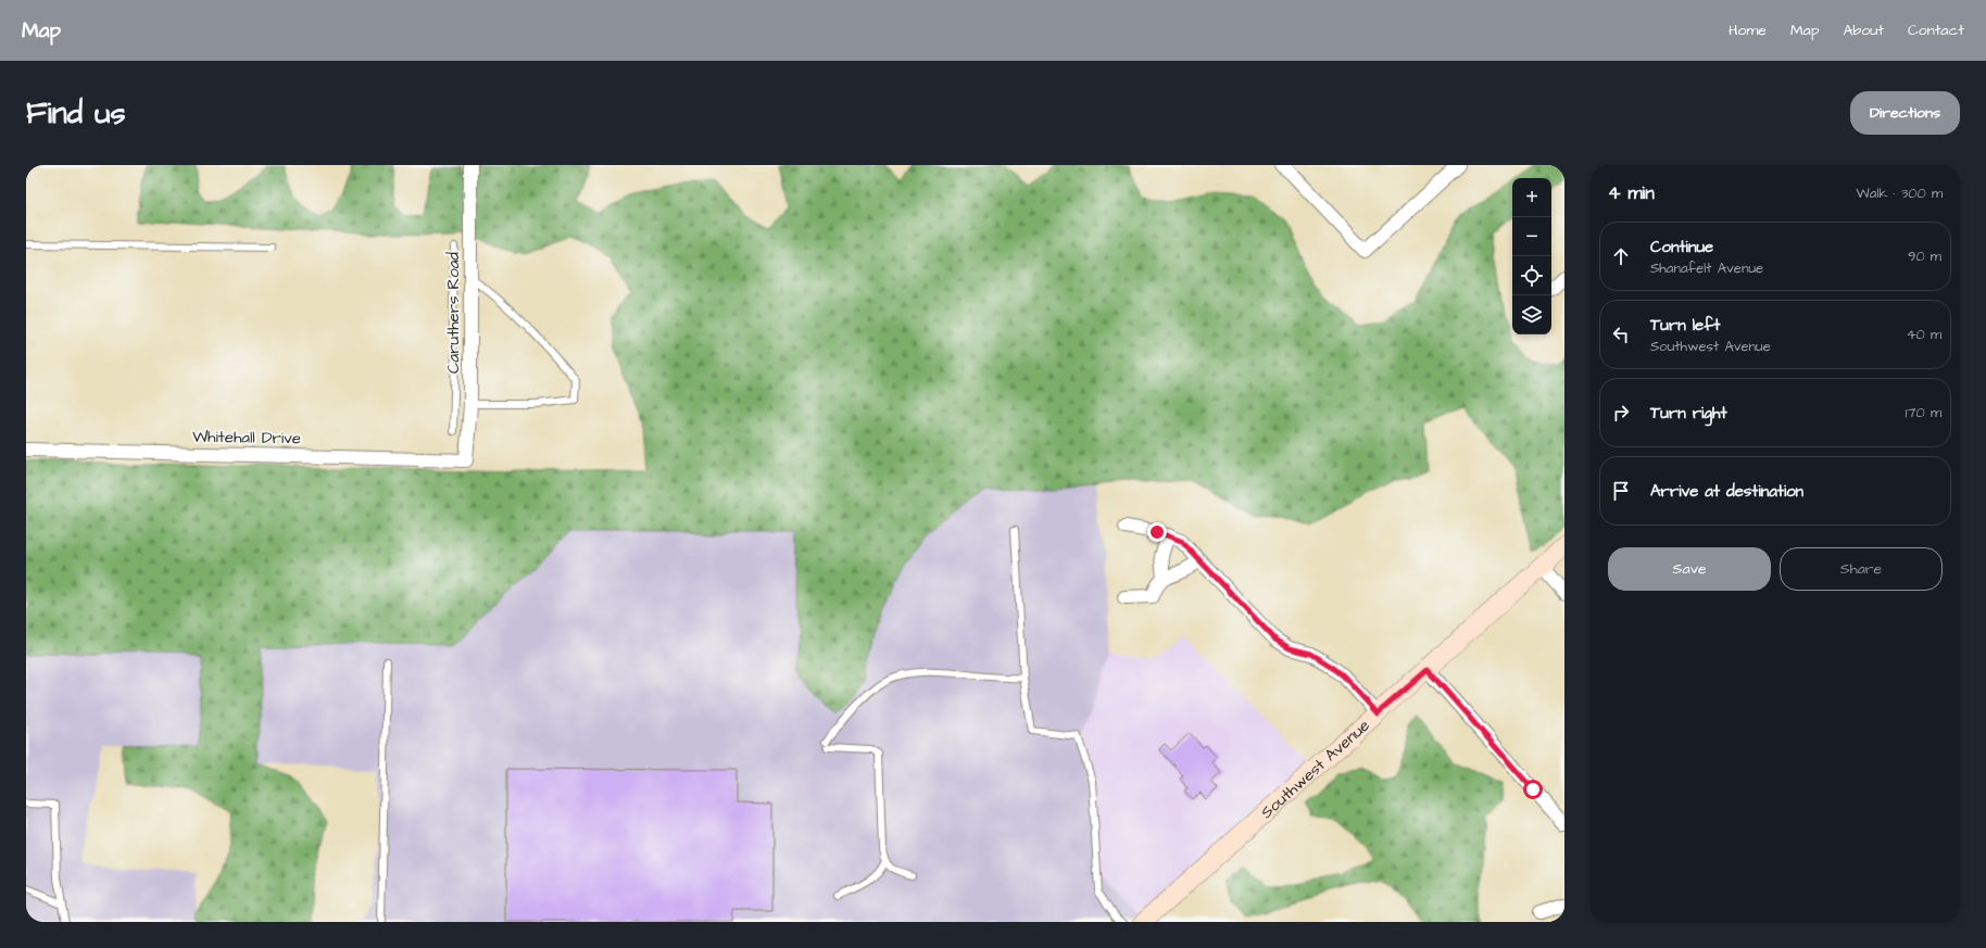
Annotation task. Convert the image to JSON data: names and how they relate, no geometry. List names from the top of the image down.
{
  "streets": {
    "street": ["Caruthers Road", "Whitehall Drive", "Southwest Avenue"]
  },
  "crossings": [
    ["Caruthers Road", "Whitehall Drive"]
  ],
  "page": {
    "header": "Map",
    "nav": [
      "Home",
      "Map",
      "About",
      "Contact"
    ],
    "buttons": [
      "Directions",
      ["Save", "Share"]
    ],
    "title": "Find us",
    "heading": ["4 min", "Walk · 300 m"],
    "map_buttons": ["+", "−"],
    "list": [
      ["Continue", "Shanafelt Avenue", "90 m"],
      ["Turn left", "Southwest Avenue", "40 m"],
      ["Turn right", "170 m"],
      "Arrive at destination"
    ]
  }
}
